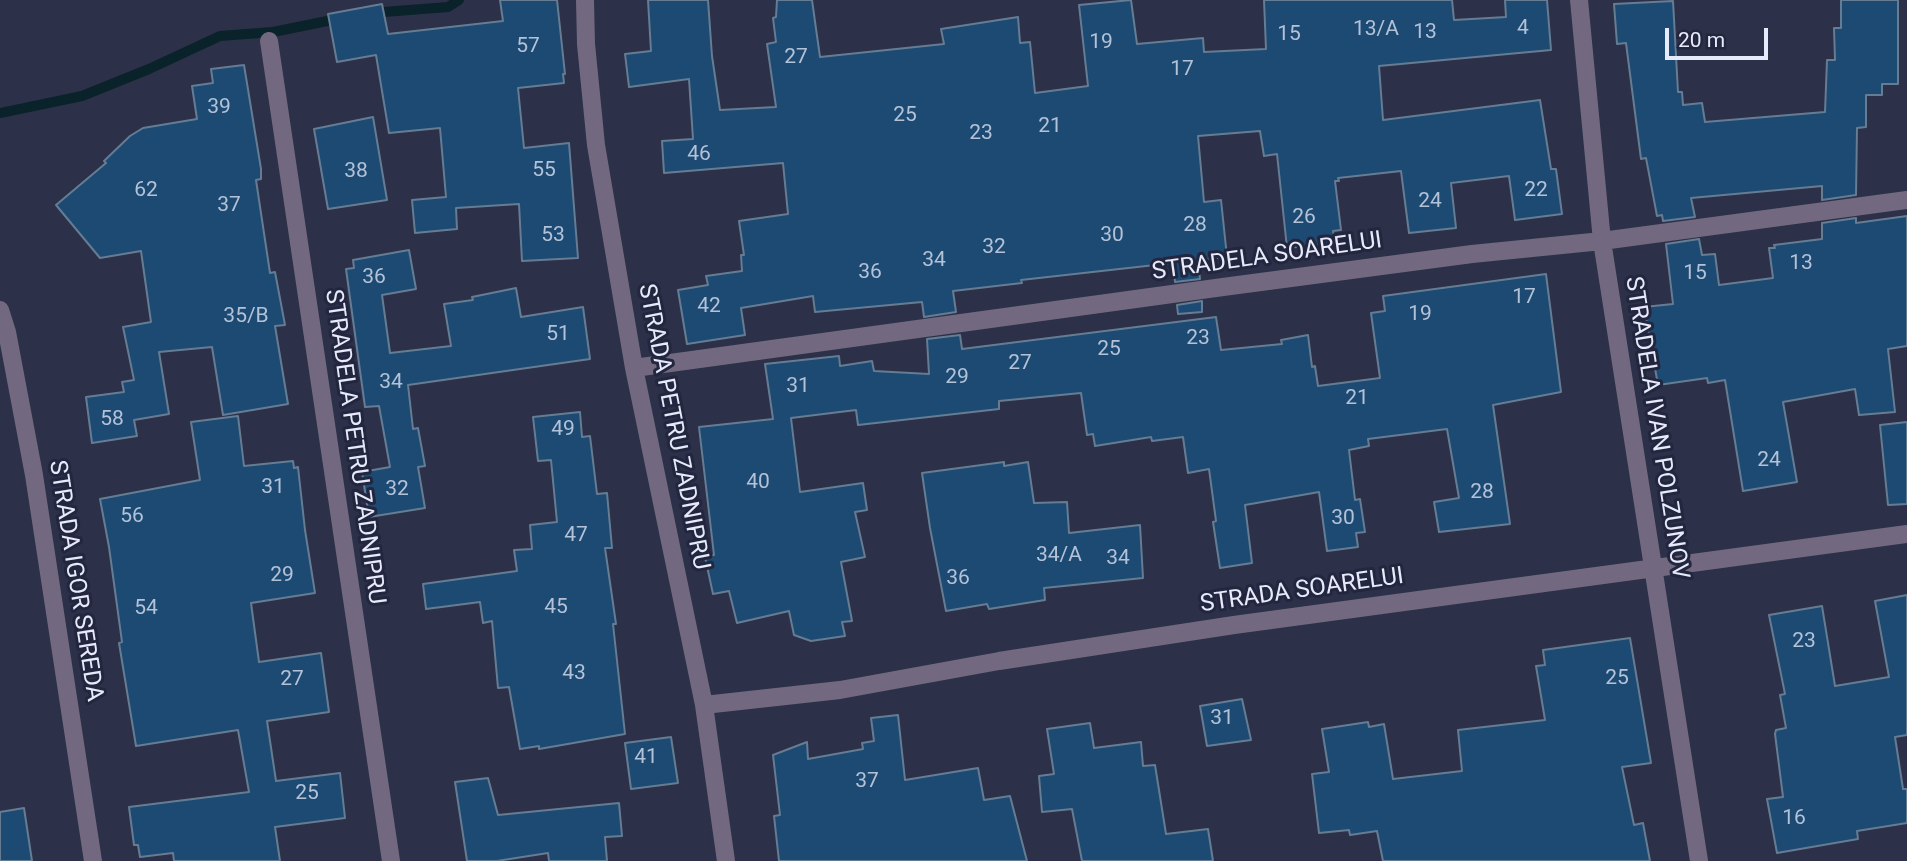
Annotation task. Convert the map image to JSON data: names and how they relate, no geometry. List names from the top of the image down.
{
  "streets": {
    "street": [
      "STRADELA SOARELUI",
      "STRADA PETRU ZADNIPRU",
      "STRADELA IVAN POLZUNOV",
      "STRADELA PETRU ZADNIPRU",
      "STRADA IGOR SEREDA",
      "STRADA SOARELUI"
    ]
  },
  "crossings": [
    ["STRADELA SOARELUI", "STRADA PETRU ZADNIPRU"],
    ["STRADELA SOARELUI", "STRADELA IVAN POLZUNOV"],
    ["STRADA PETRU ZADNIPRU", "STRADA SOARELUI"],
    ["STRADELA IVAN POLZUNOV", "STRADA SOARELUI"]
  ],
  "house_numbers": [
    "4",
    "13/A",
    "13",
    "15",
    "19",
    "57",
    "27",
    "17",
    "39",
    "25",
    "21",
    "23",
    "46",
    "55",
    "38",
    "62",
    "22",
    "24",
    "37",
    "26",
    "28",
    "53",
    "30",
    "32",
    "34",
    "13",
    "36",
    "15",
    "36",
    "17",
    "42",
    "19",
    "35/B",
    "51",
    "23",
    "25",
    "27",
    "29",
    "34",
    "31",
    "21",
    "58",
    "49",
    "24",
    "40",
    "31",
    "32",
    "28",
    "56",
    "30",
    "47",
    "34/A",
    "34",
    "29",
    "36",
    "45",
    "54",
    "23",
    "43",
    "25",
    "27",
    "31",
    "41",
    "37",
    "25",
    "16"
  ],
  "scale_bar": "20 m"
}
